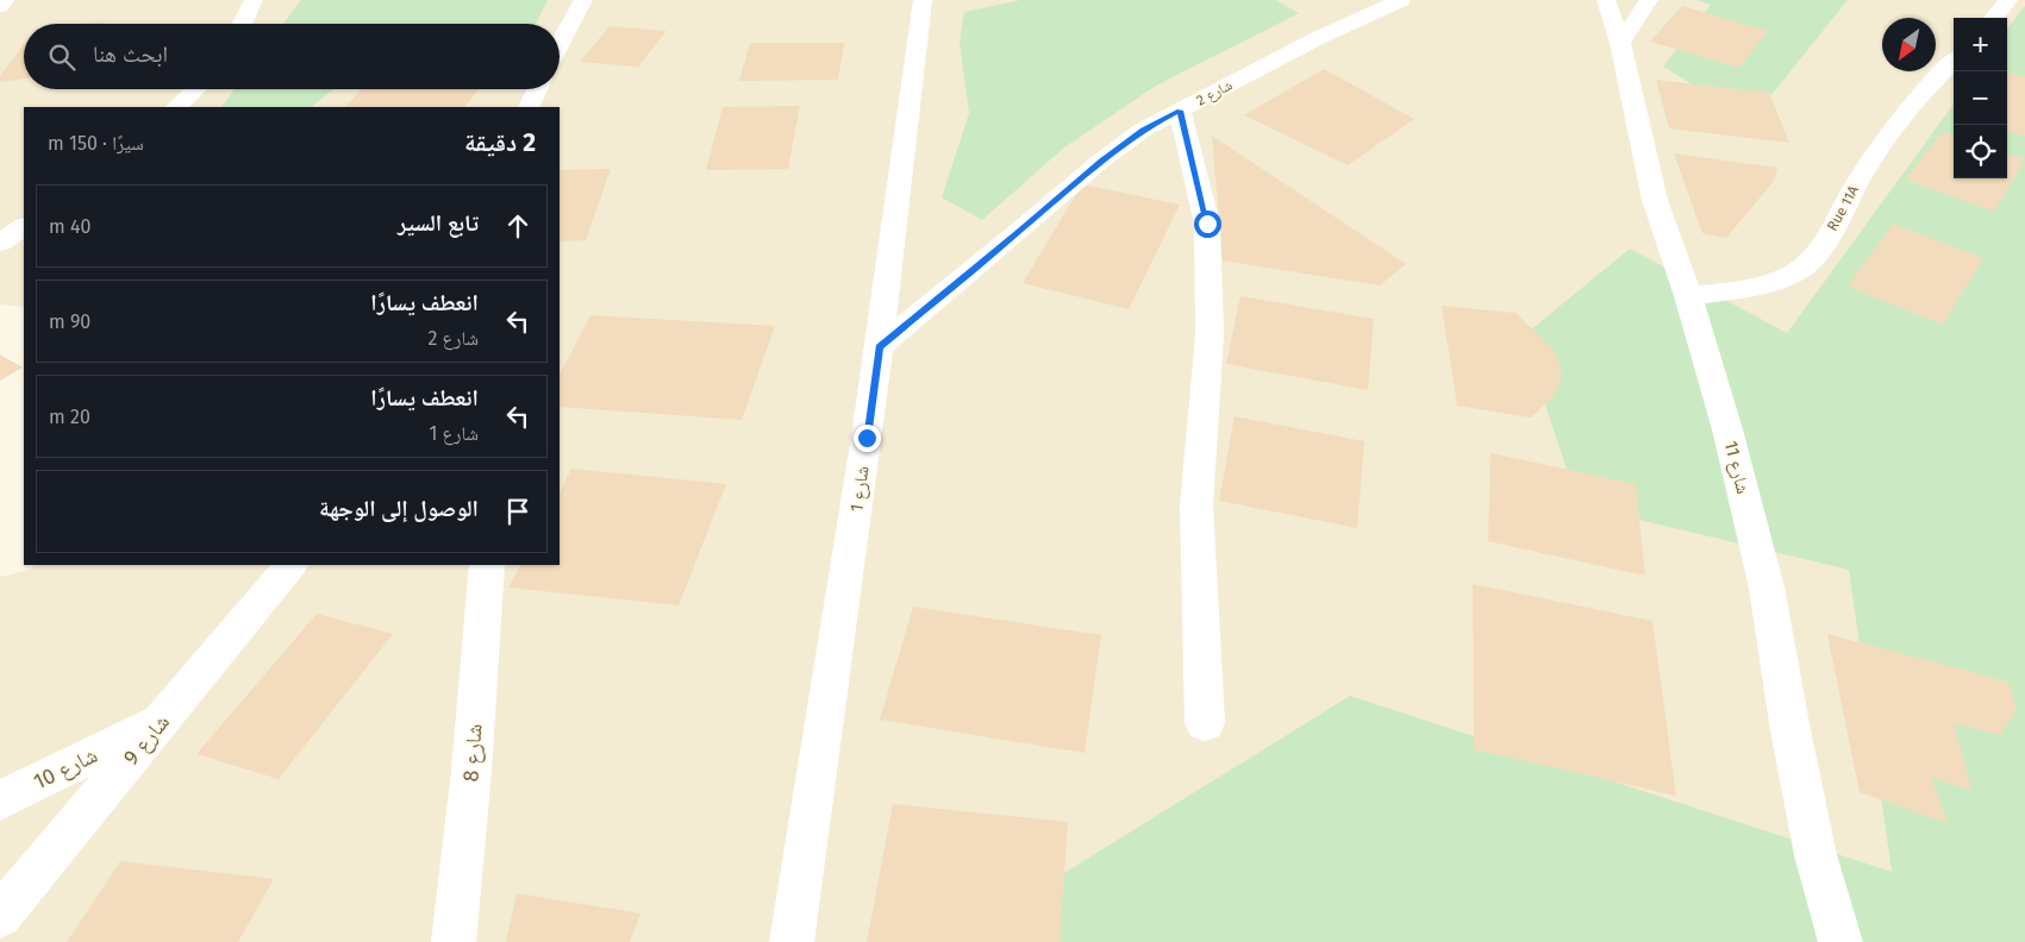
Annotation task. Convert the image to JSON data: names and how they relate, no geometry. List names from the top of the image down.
{
  "streets": {
    "street": [
      "شارع 2",
      "Rue 11A",
      "شارع 11",
      "شارع 1",
      "شارع 9",
      "شارع 8",
      "شارع 10"
    ]
  },
  "crossings": [
    ["شارع 2", "شارع 1"],
    ["Rue 11A", "شارع 11"],
    ["شارع 9", "شارع 10"]
  ],
  "north": "bottom left",
  "page": {
    "map_buttons": ["+", "−"],
    "search": "ابحث هنا",
    "heading": ["2 دقيقة", "سيرًا · 150 m"],
    "list": [
      ["تابع السير", "40 m"],
      ["انعطف يسارًا", "شارع 2", "90 m"],
      ["انعطف يسارًا", "شارع 1", "20 m"],
      "الوصول إلى الوجهة"
    ]
  }
}
